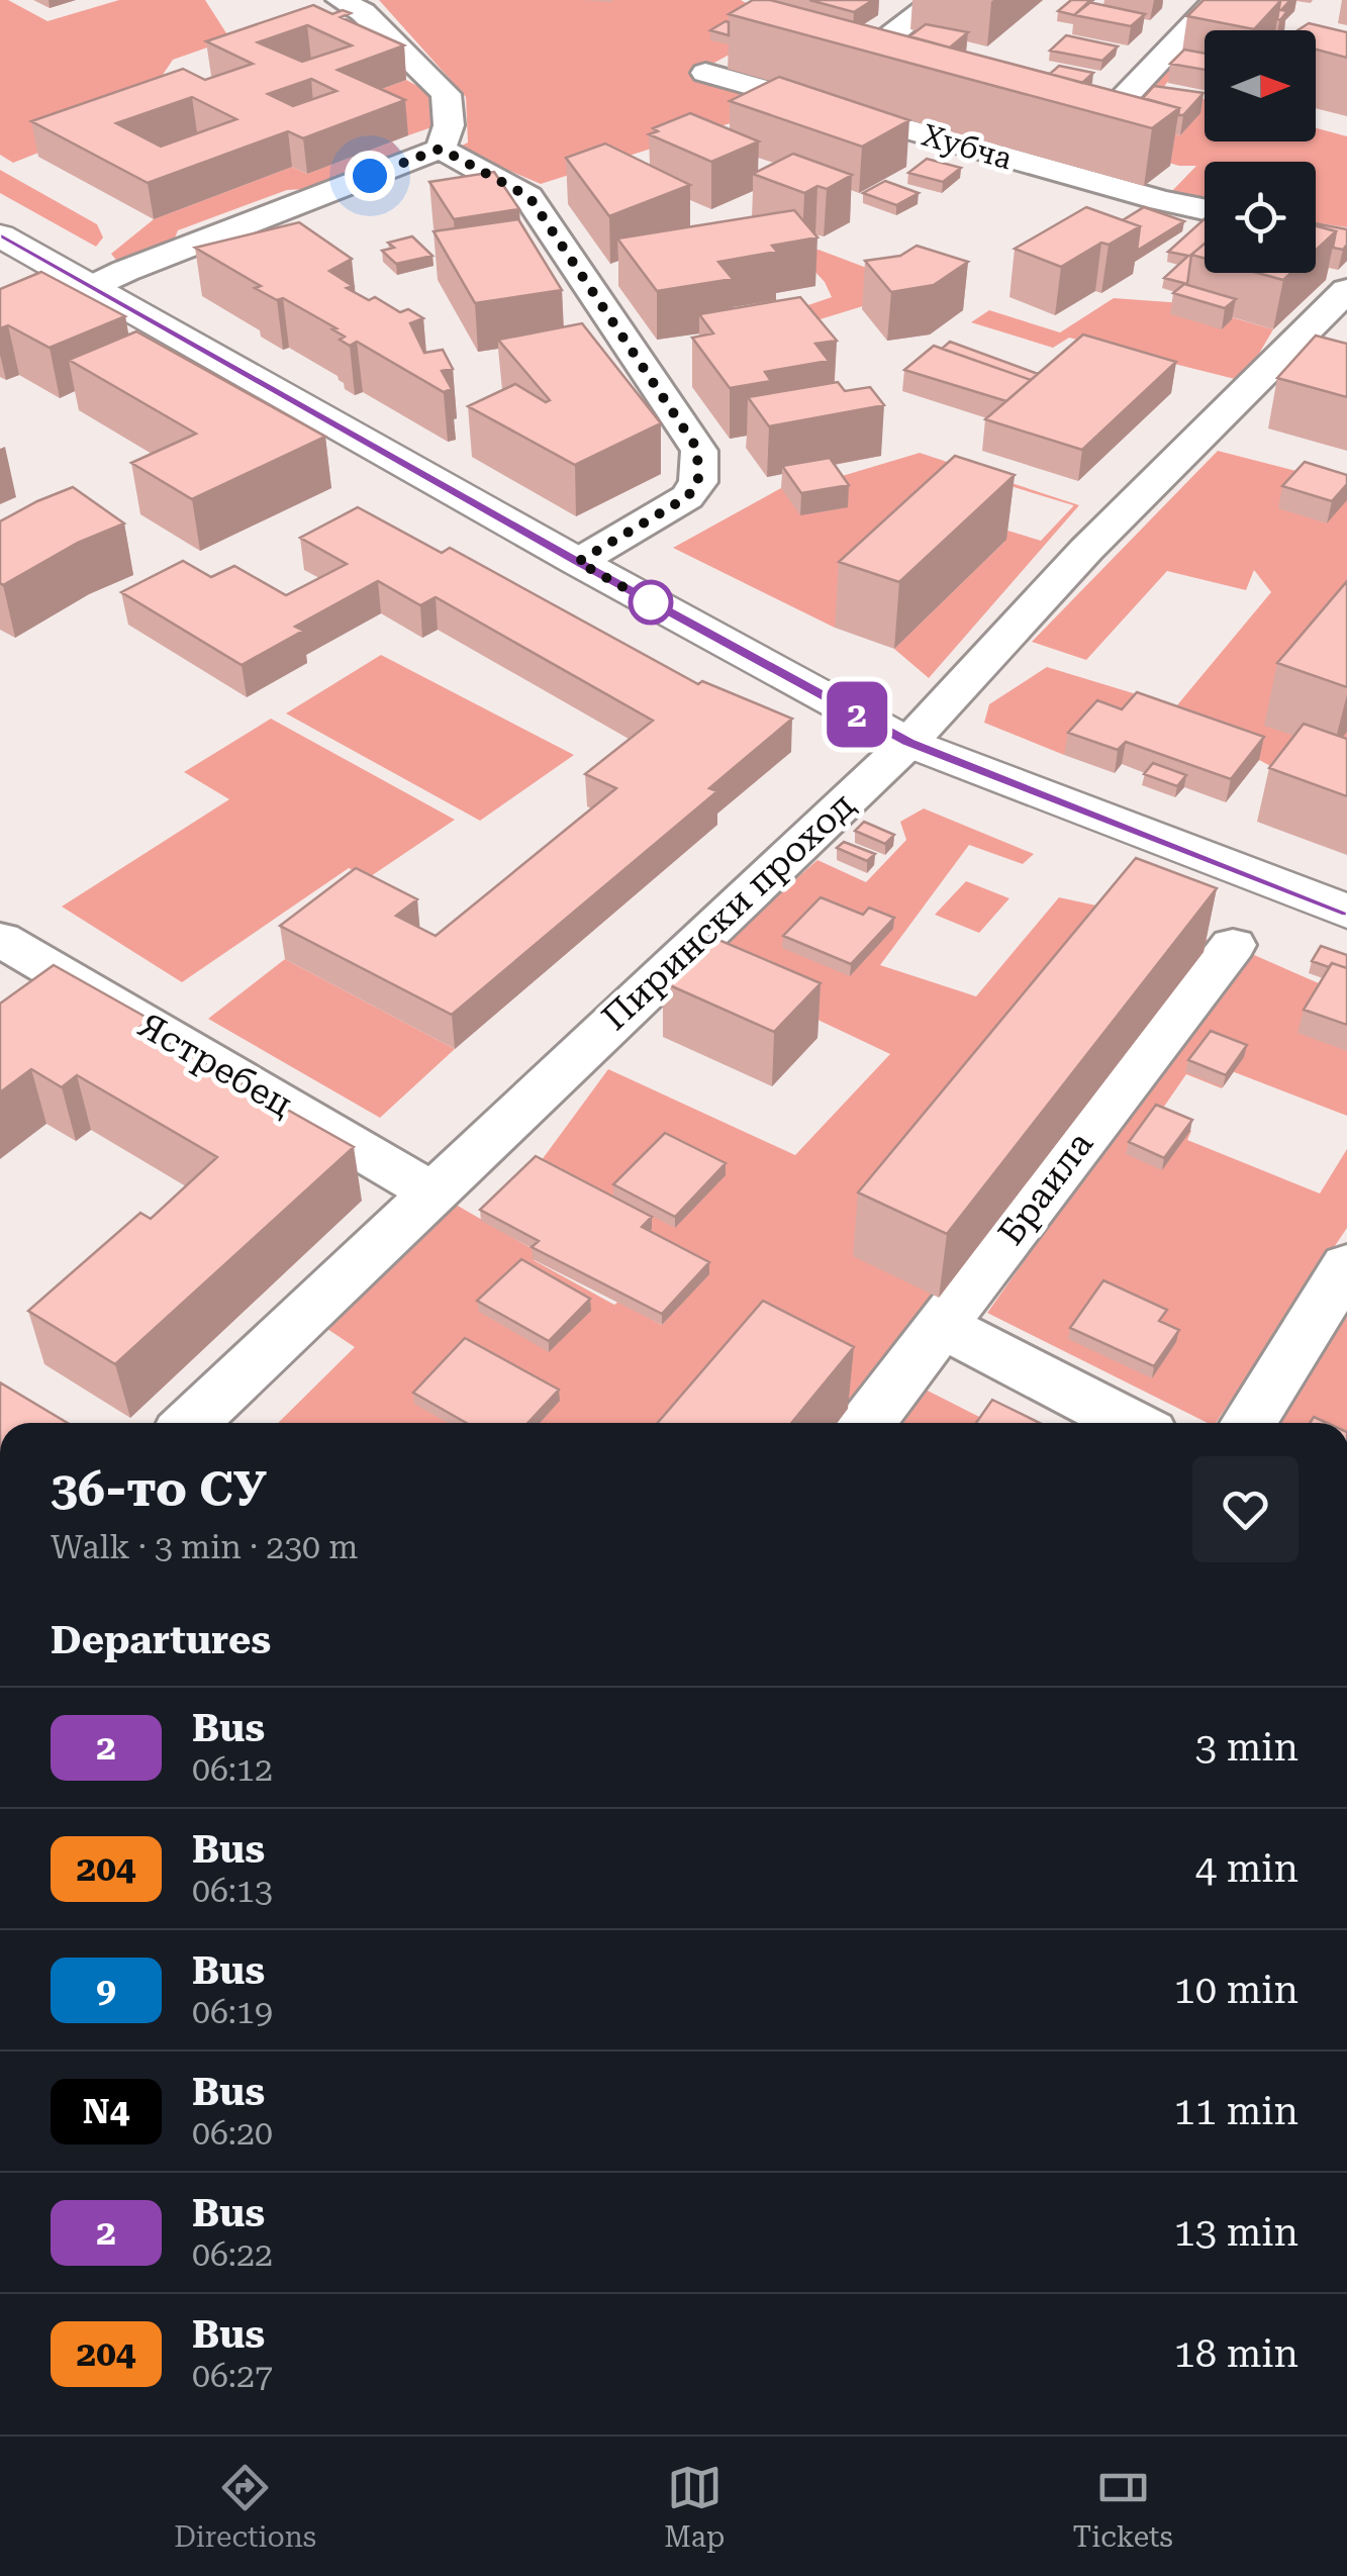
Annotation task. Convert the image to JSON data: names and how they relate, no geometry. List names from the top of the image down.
{
  "streets": {
    "street": [
      "Хубча",
      "Пирински проход",
      "Ястребец",
      "Браила"
    ]
  },
  "crossings": [
    ["Пирински проход", "Ястребец"]
  ],
  "lines": ["bus line 2"],
  "north": "right",
  "page": {
    "on_map": "2",
    "heading": [
      ["36-то СУ", "Walk · 3 min · 230 m"],
      "Departures"
    ],
    "list": [
      {
        "mark": "2",
        "name": "Bus",
        "note": "06:12",
        "value": "3 min"
      },
      {
        "mark": "204",
        "name": "Bus",
        "note": "06:13",
        "value": "4 min"
      },
      {
        "mark": "9",
        "name": "Bus",
        "note": "06:19",
        "value": "10 min"
      },
      {
        "mark": "N4",
        "name": "Bus",
        "note": "06:20",
        "value": "11 min"
      },
      {
        "mark": "2",
        "name": "Bus",
        "note": "06:22",
        "value": "13 min"
      },
      {
        "mark": "204",
        "name": "Bus",
        "note": "06:27",
        "value": "18 min"
      }
    ],
    "tabs": ["Directions", "Map", "Tickets"]
  }
}
